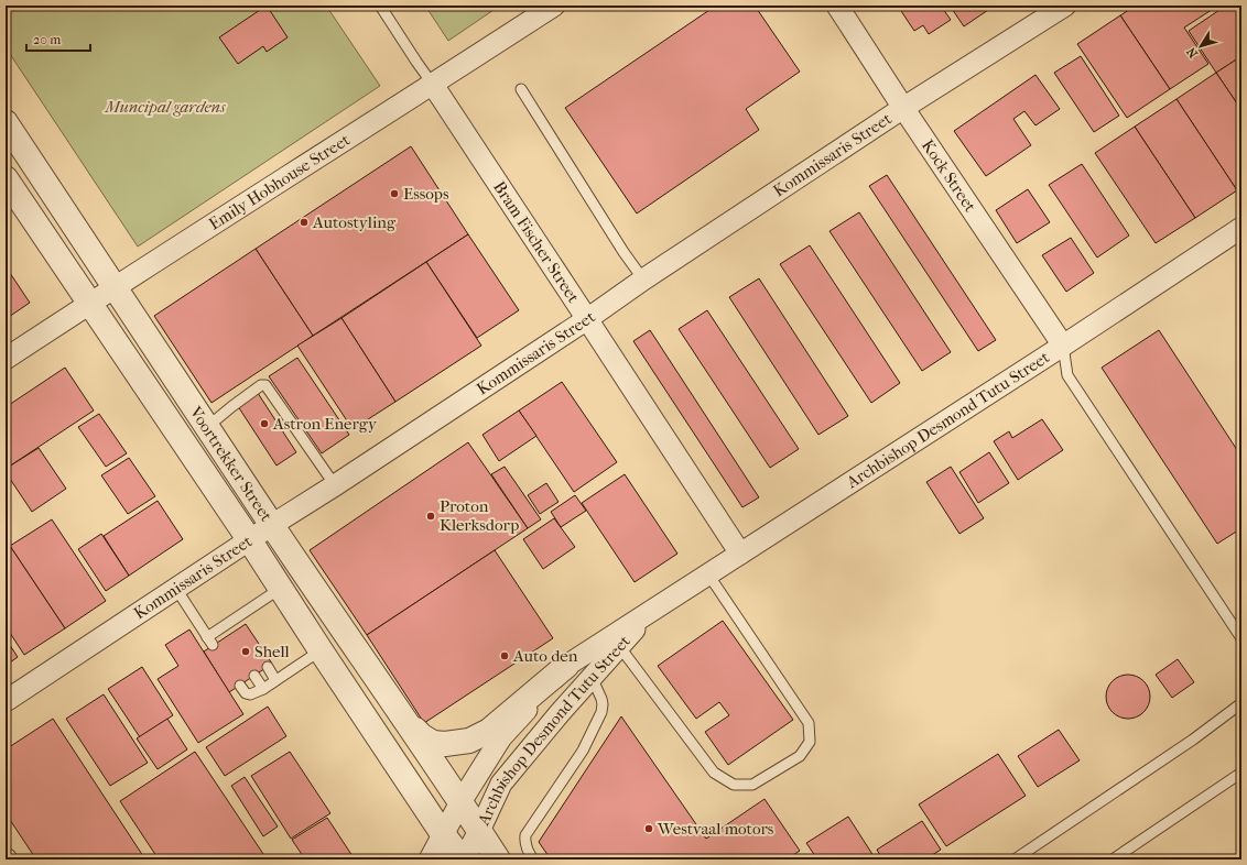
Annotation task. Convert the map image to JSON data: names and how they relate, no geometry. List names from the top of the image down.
{
  "streets": {
    "street": [
      "Kommissaris Street",
      "Kock Street",
      "Emily Hobhouse Street",
      "Bram Fischer Street",
      "Archbishop Desmond Tutu Street",
      "Voortrekker Street"
    ]
  },
  "crossings": [
    ["Kommissaris Street", "Kock Street"],
    ["Kommissaris Street", "Bram Fischer Street"],
    ["Kommissaris Street", "Voortrekker Street"],
    ["Kock Street", "Archbishop Desmond Tutu Street"],
    ["Emily Hobhouse Street", "Bram Fischer Street"],
    ["Emily Hobhouse Street", "Voortrekker Street"],
    ["Bram Fischer Street", "Archbishop Desmond Tutu Street"],
    ["Archbishop Desmond Tutu Street", "Voortrekker Street"]
  ],
  "parks": ["Muncipal gardens"],
  "places": [
    "Essops",
    "Autostyling",
    "Astron Energy",
    "Proton Klerksdorp",
    "Shell",
    "Auto den",
    "Westvaal motors"
  ],
  "scale_bar": "20 m",
  "north": "bottom left"
}
